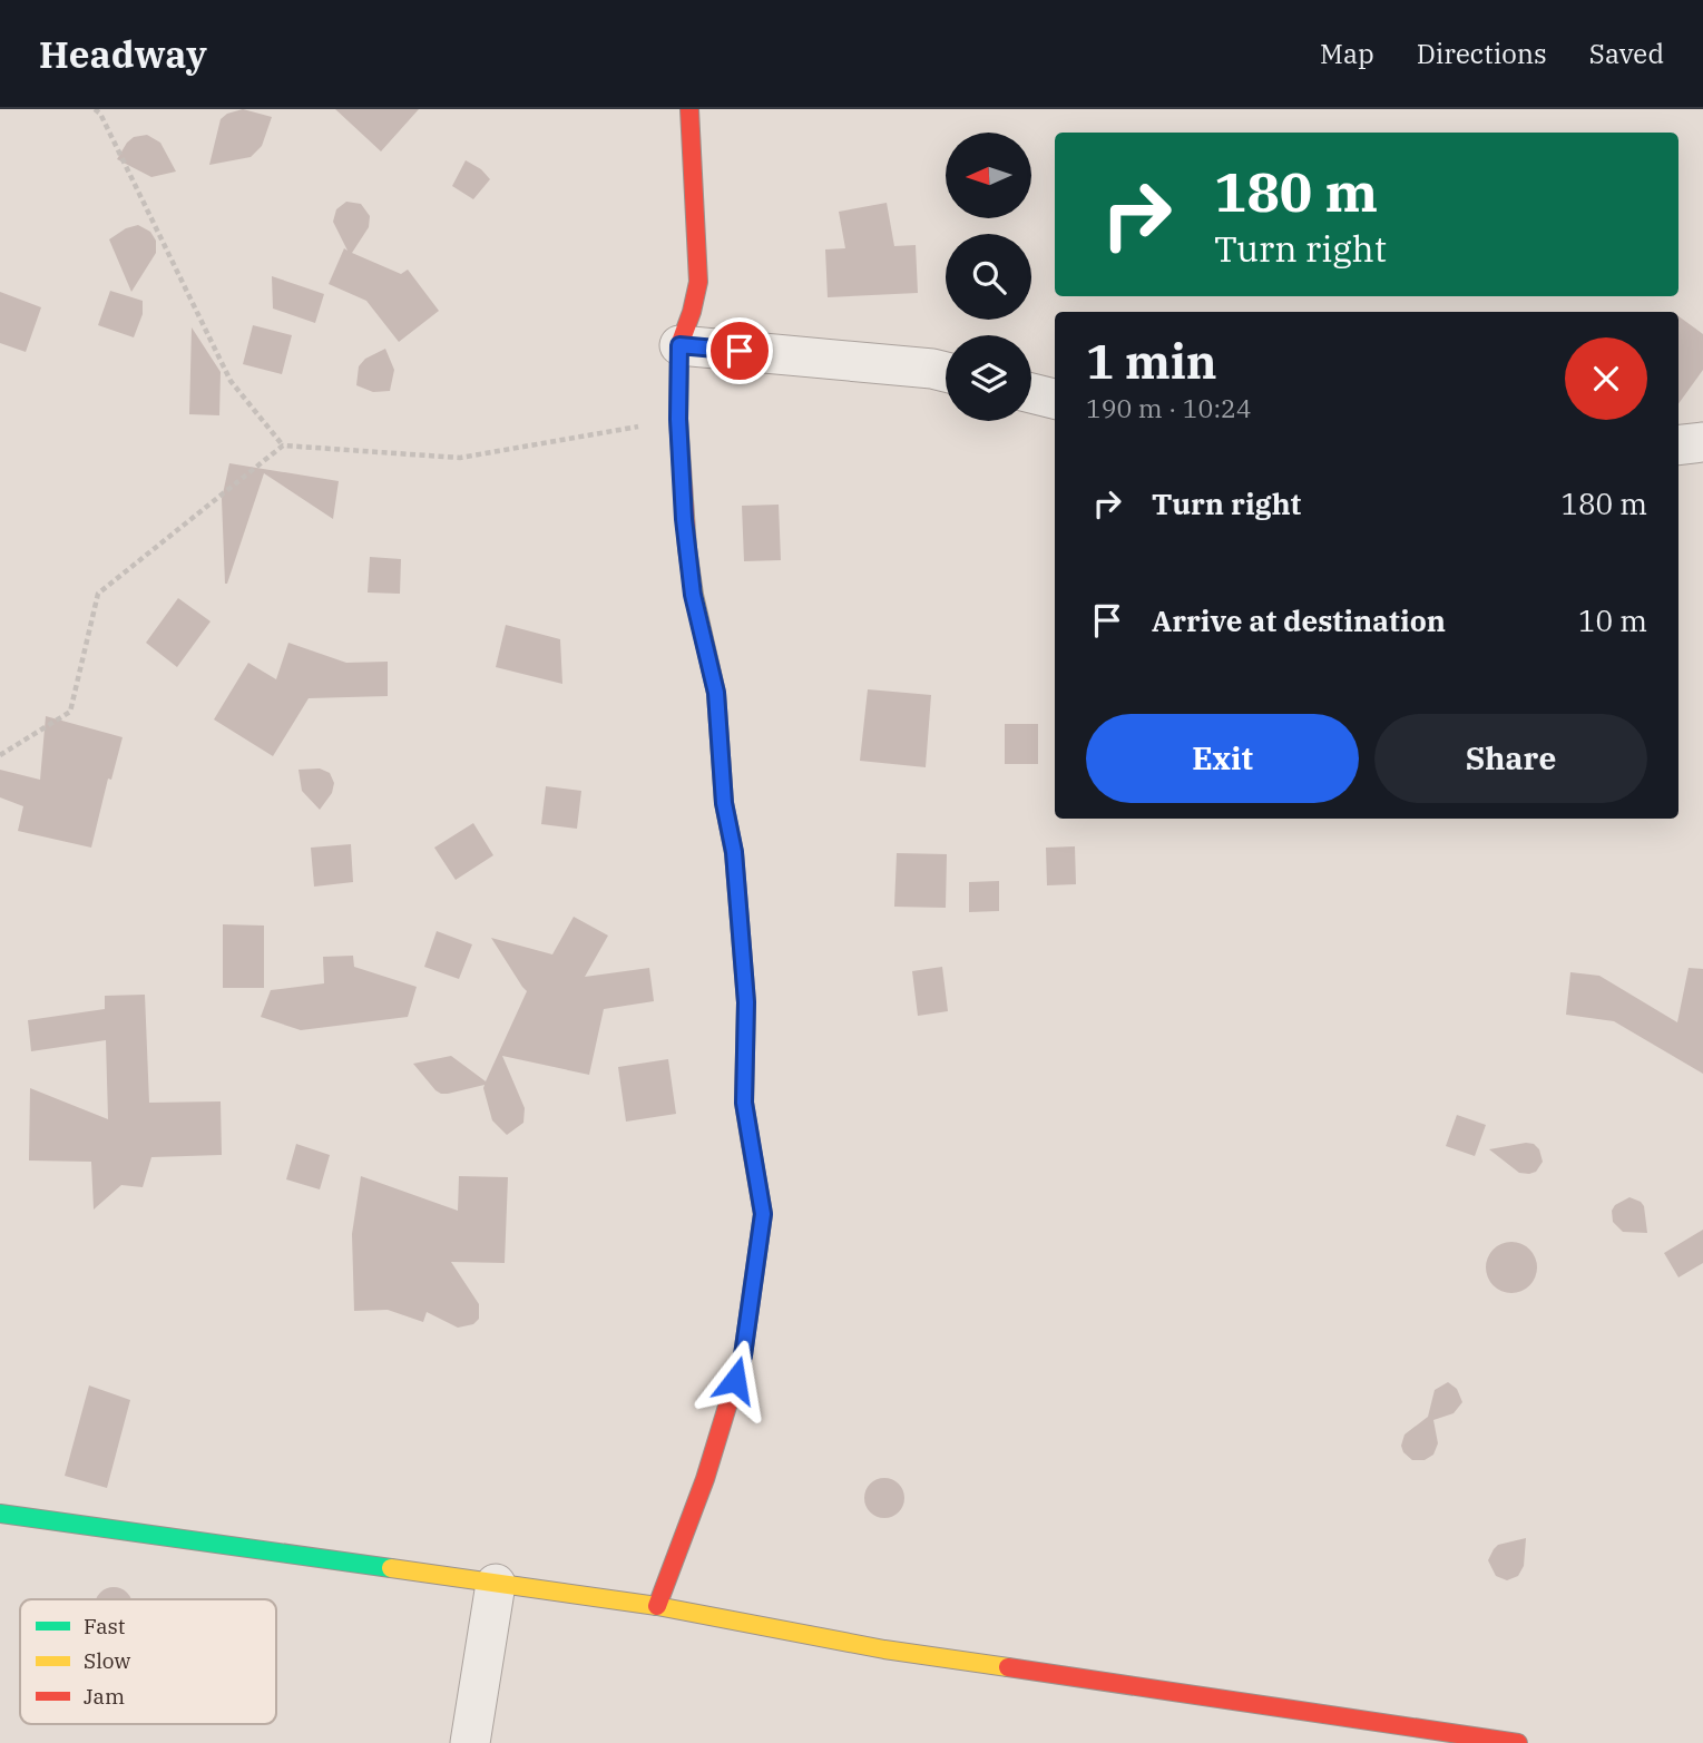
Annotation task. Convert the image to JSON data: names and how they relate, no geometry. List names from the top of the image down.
{
  "legend": ["Fast", "Slow", "Jam"],
  "north": "left",
  "page": {
    "header": "Headway",
    "nav": ["Map", "Directions", "Saved"],
    "turn": ["180 m", "Turn right"],
    "heading": ["1 min", "190 m · 10:24"],
    "list": [
      {
        "name": "Turn right",
        "value": "180 m"
      },
      {
        "name": "Arrive at destination",
        "value": "10 m"
      }
    ],
    "buttons": ["Exit", "Share"]
  }
}
